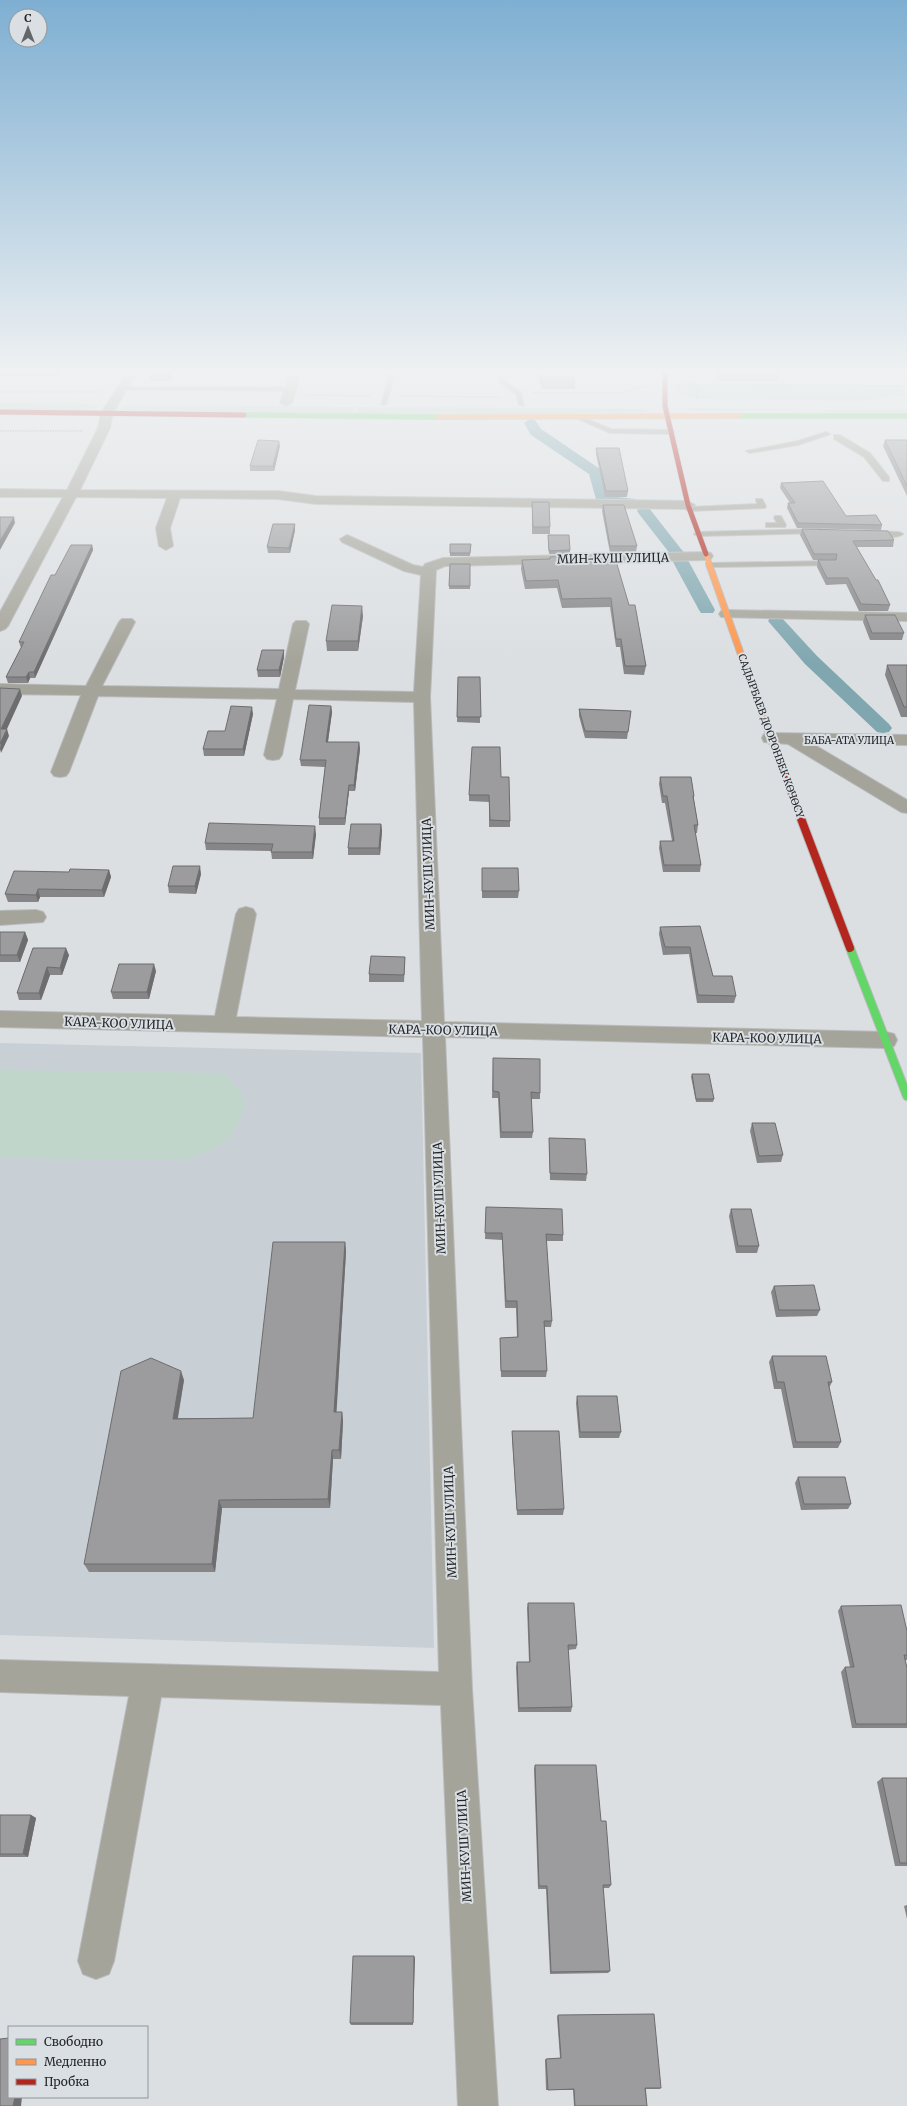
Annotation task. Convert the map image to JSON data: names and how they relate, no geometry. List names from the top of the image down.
{
  "streets": {
    "main road": ["САДЫРБАЕВ ДООРОНБЕК КӨЧӨСҮ"],
    "street": ["МИН-КУШ УЛИЦА", "БАБА-АТА УЛИЦА", "КАРА-КОО УЛИЦА"]
  },
  "crossings": [
    ["МИН-КУШ УЛИЦА", "САДЫРБАЕВ ДООРОНБЕК КӨЧӨСҮ"],
    ["МИН-КУШ УЛИЦА", "КАРА-КОО УЛИЦА"],
    ["САДЫРБАЕВ ДООРОНБЕК КӨЧӨСҮ", "БАБА-АТА УЛИЦА"],
    ["САДЫРБАЕВ ДООРОНБЕК КӨЧӨСҮ", "КАРА-КОО УЛИЦА"]
  ],
  "legend": ["Свободно", "Медленно", "Пробка"],
  "north": "top"
}
